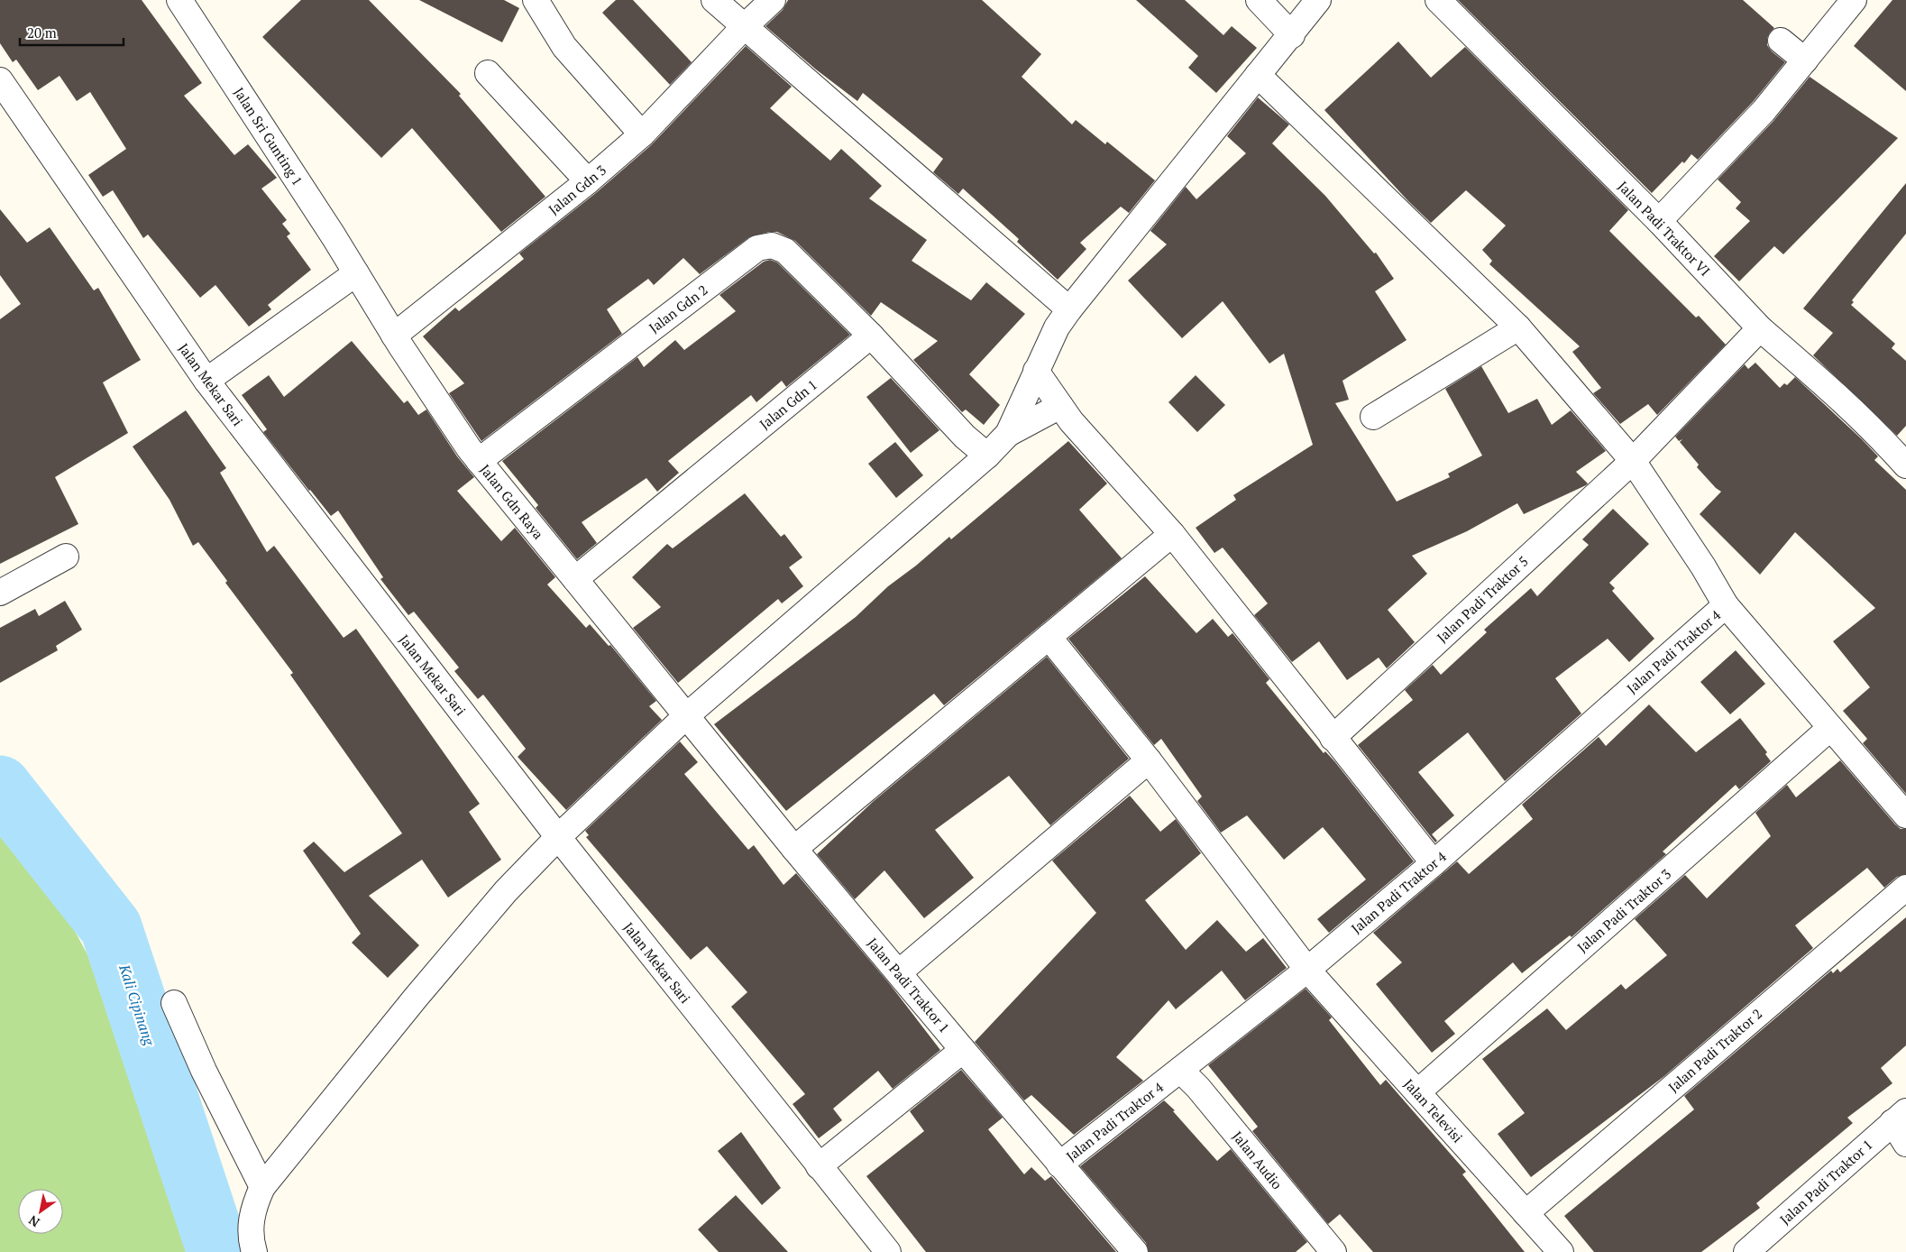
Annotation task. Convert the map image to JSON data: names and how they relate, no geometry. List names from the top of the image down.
{
  "streets": {
    "street": [
      "Jalan Sri Gunting 1",
      "Jalan Gdn 3",
      "Jalan Padi Traktor VI",
      "Jalan Gdn 2",
      "Jalan Mekar Sari",
      "Jalan Gdn 1",
      "Jalan Gdn Raya",
      "Jalan Padi Traktor 5",
      "Jalan Padi Traktor 4",
      "Jalan Padi Traktor 3",
      "Jalan Padi Traktor 1",
      "Jalan Padi Traktor 2",
      "Jalan Televisi",
      "Jalan Audio"
    ]
  },
  "crossings": [
    ["Jalan Sri Gunting 1", "Jalan Gdn Raya"],
    ["Jalan Gdn 3", "Jalan Gdn Raya"],
    ["Jalan Gdn 2", "Jalan Gdn 1"],
    ["Jalan Gdn 2", "Jalan Gdn Raya"],
    ["Jalan Gdn 1", "Jalan Gdn Raya"],
    ["Jalan Gdn Raya", "Jalan Padi Traktor 1"],
    ["Jalan Padi Traktor 4", "Jalan Padi Traktor 1"],
    ["Jalan Padi Traktor 4", "Jalan Televisi"],
    ["Jalan Padi Traktor 4", "Jalan Audio"],
    ["Jalan Padi Traktor 3", "Jalan Televisi"],
    ["Jalan Padi Traktor 2", "Jalan Televisi"]
  ],
  "water": ["Kali Cipinang"],
  "scale_bar": "20 m",
  "north": "bottom left"
}
